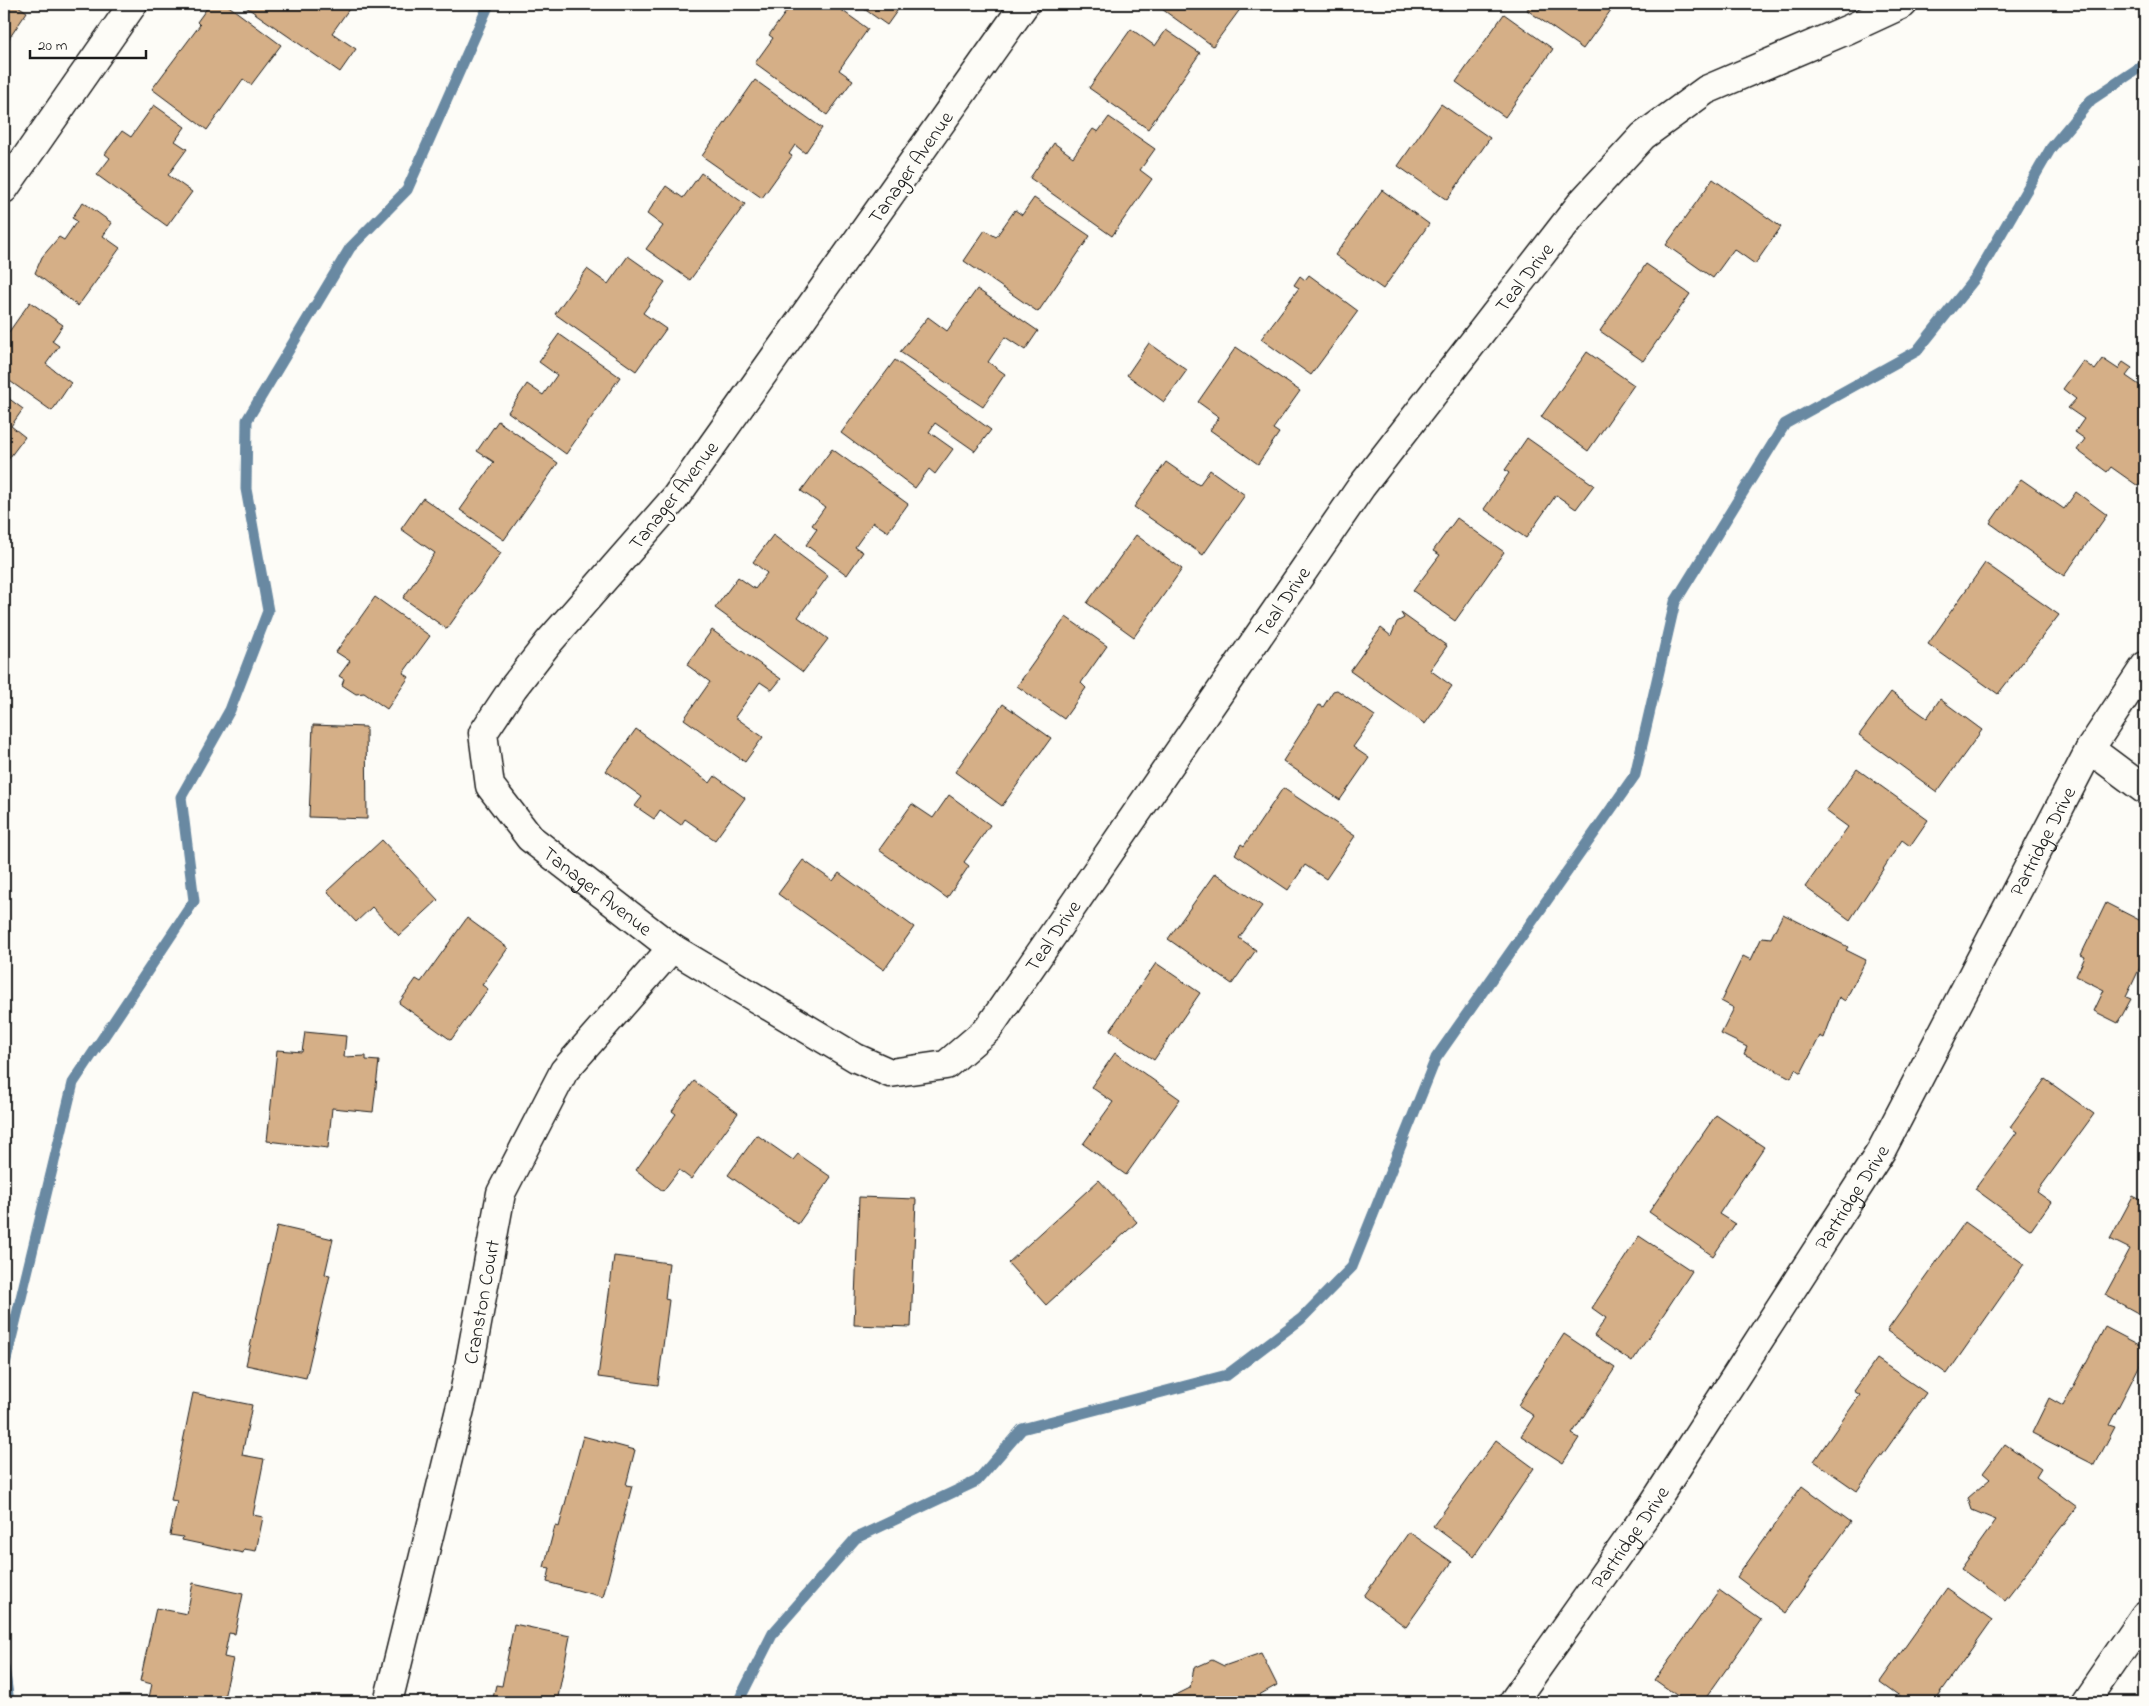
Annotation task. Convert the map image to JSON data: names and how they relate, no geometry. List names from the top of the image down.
{
  "streets": {
    "street": [
      "Tanager Avenue",
      "Teal Drive",
      "Partridge Drive",
      "Cranston Court"
    ]
  },
  "crossings": [
    ["Tanager Avenue", "Teal Drive"],
    ["Tanager Avenue", "Cranston Court"],
    ["Teal Drive", "Cranston Court"]
  ],
  "scale_bar": "20 m"
}
